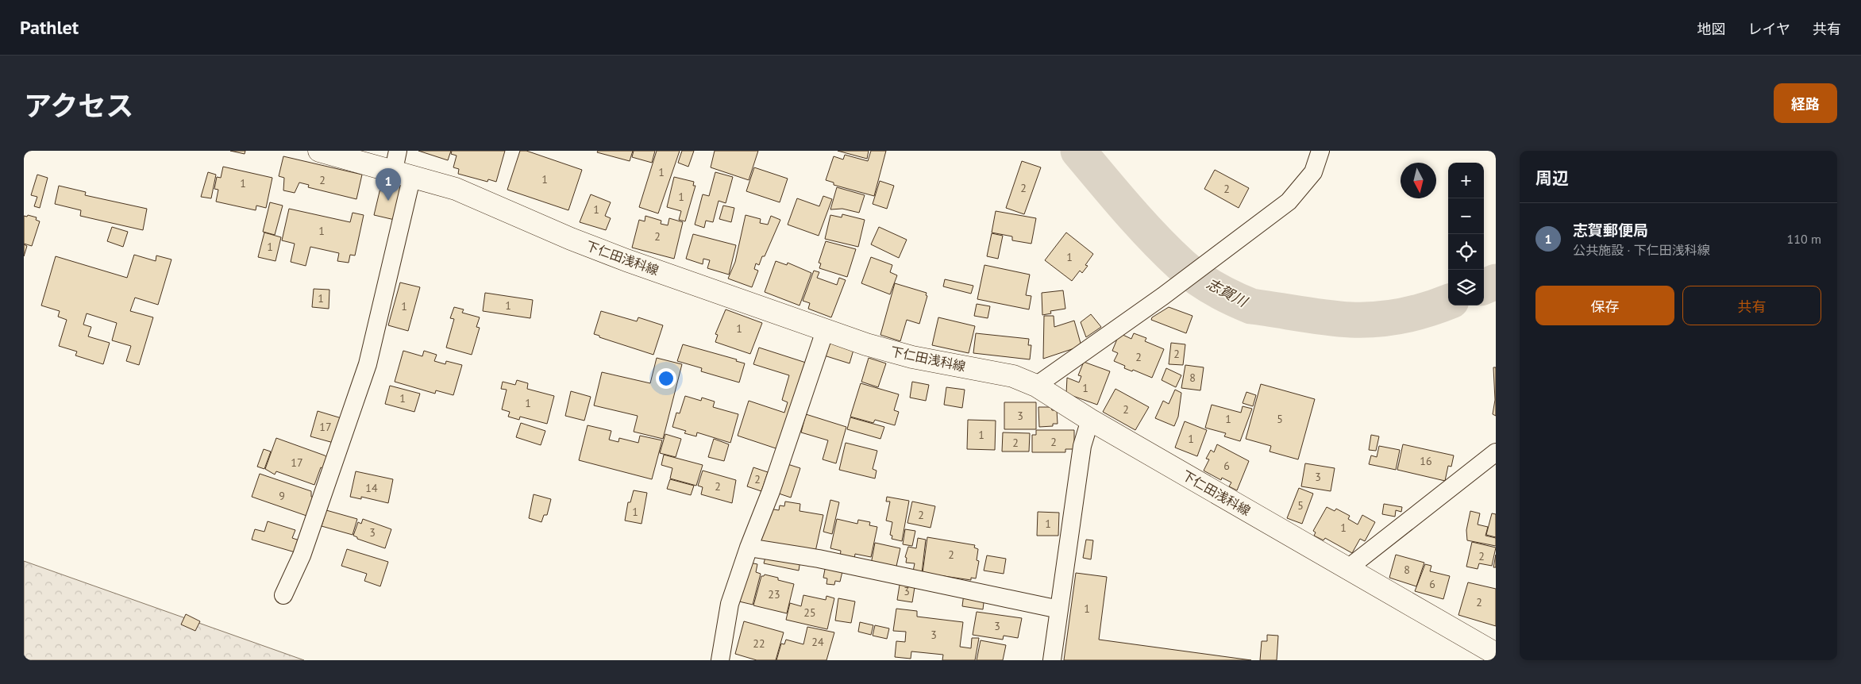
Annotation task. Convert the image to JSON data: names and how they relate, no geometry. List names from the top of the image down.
{
  "streets": {
    "main road": ["下仁田浅科線"]
  },
  "water": ["志賀川"],
  "house_numbers": [
    "1",
    "1",
    "2",
    "1",
    "2",
    "2",
    "1",
    "1",
    "1",
    "2",
    "1",
    "1",
    "1",
    "1",
    "1",
    "1",
    "2",
    "2",
    "8",
    "1",
    "1",
    "1",
    "2",
    "3",
    "1",
    "5",
    "17",
    "1",
    "1",
    "2",
    "2",
    "16",
    "17",
    "6",
    "3",
    "2",
    "2",
    "14",
    "9",
    "5",
    "1",
    "2",
    "1",
    "1",
    "3",
    "2",
    "2",
    "8",
    "6",
    "3",
    "23",
    "2",
    "1",
    "25",
    "3",
    "3",
    "24",
    "22"
  ],
  "north": "bottom",
  "page": {
    "header": "Pathlet",
    "nav": ["地図", "レイヤ", "共有"],
    "title": "アクセス",
    "buttons": [
      "経路",
      ["保存", "共有"]
    ],
    "heading": "周辺",
    "map_buttons": ["+", "−"],
    "pins": "1",
    "list": [
      {
        "mark": "1",
        "name": "志賀郵便局",
        "note": "公共施設 · 下仁田浅科線",
        "value": "110 m"
      }
    ]
  }
}
